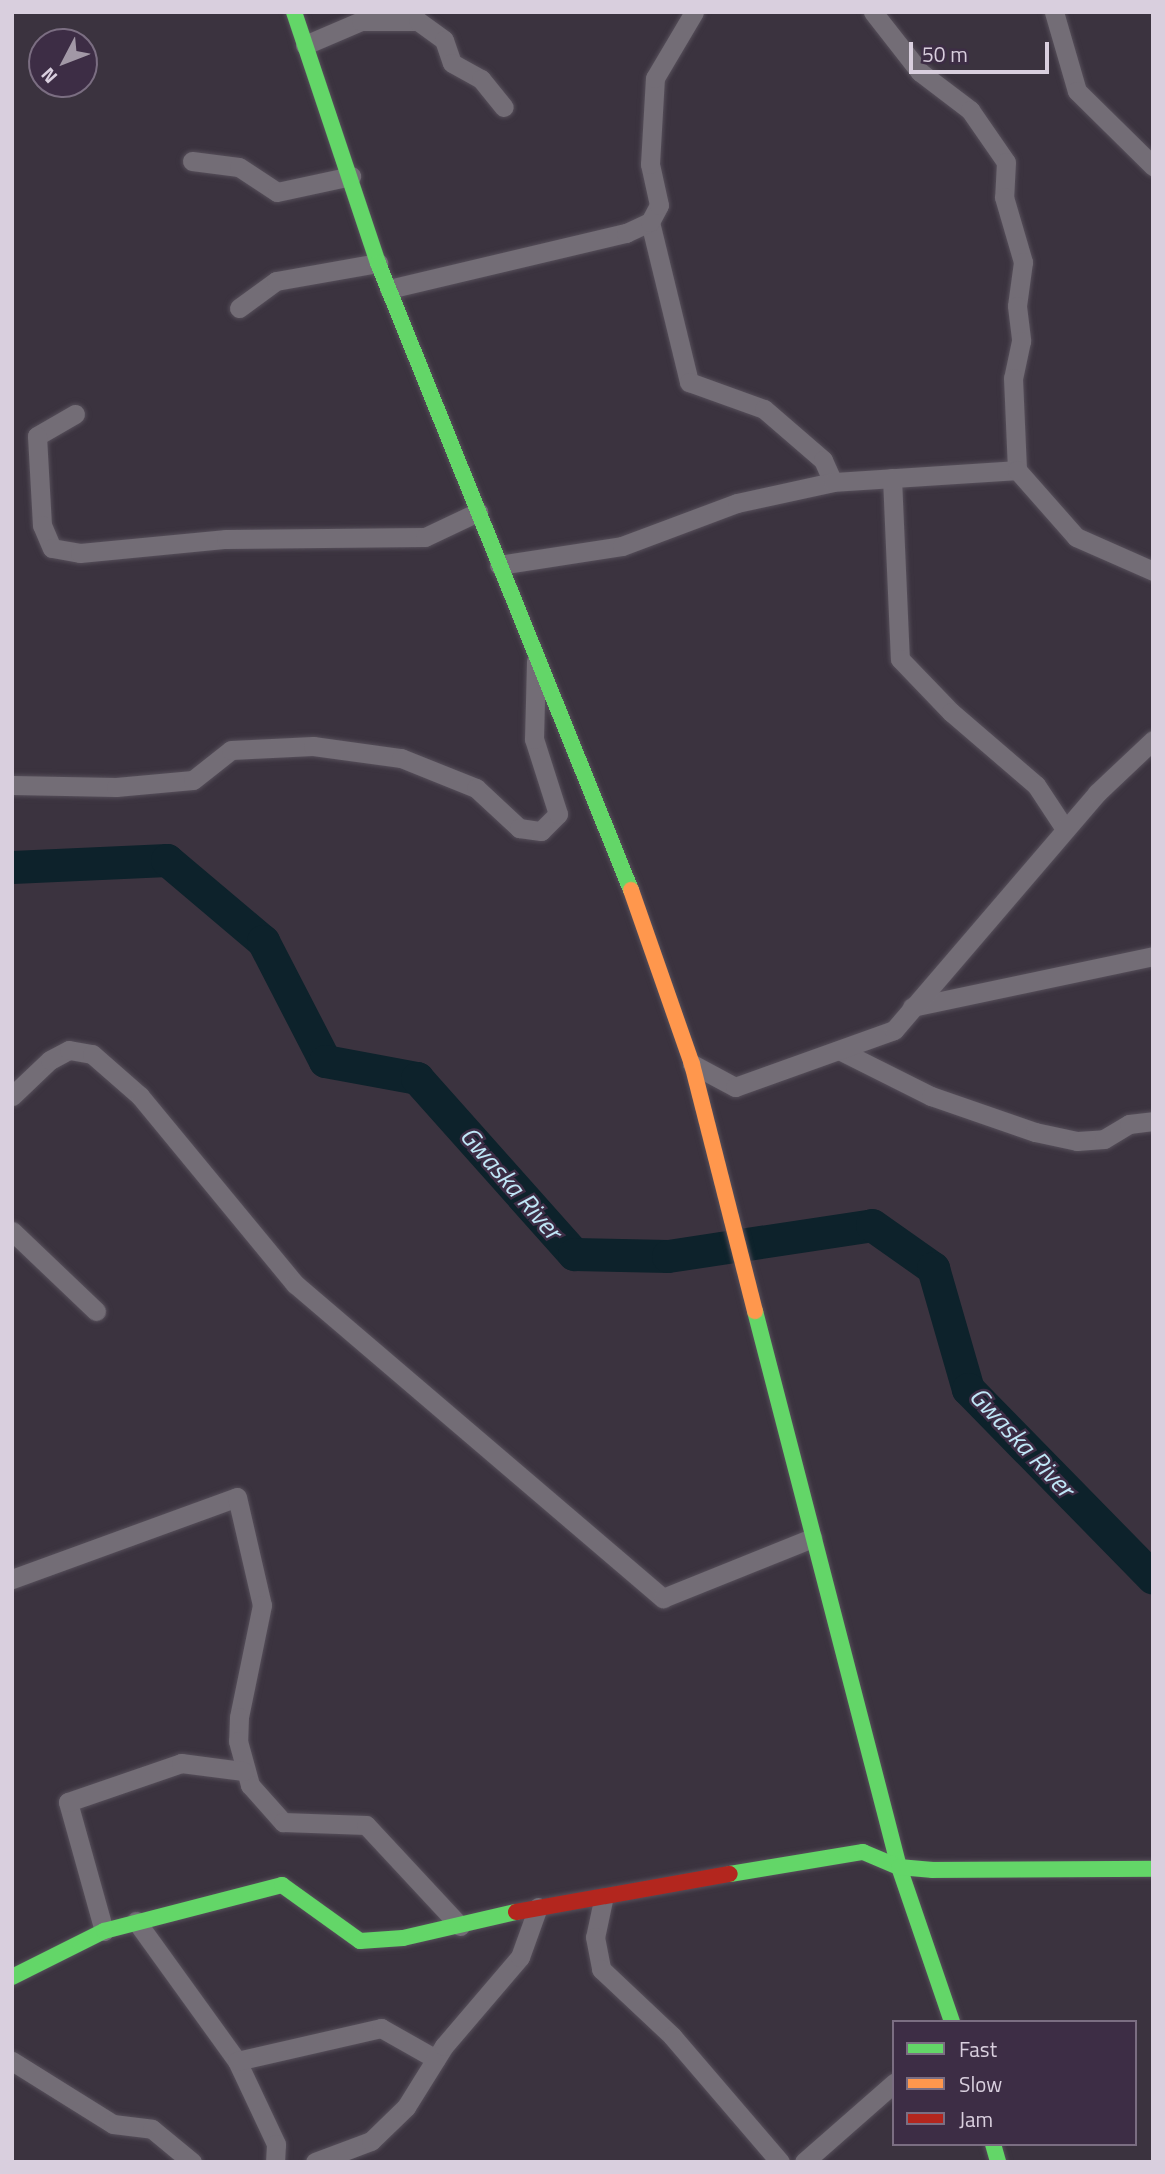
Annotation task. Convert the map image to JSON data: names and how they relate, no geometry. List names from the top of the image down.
{
  "water": ["Gwaska River"],
  "legend": ["Fast", "Slow", "Jam"],
  "scale_bar": "50 m",
  "north": "bottom left"
}
